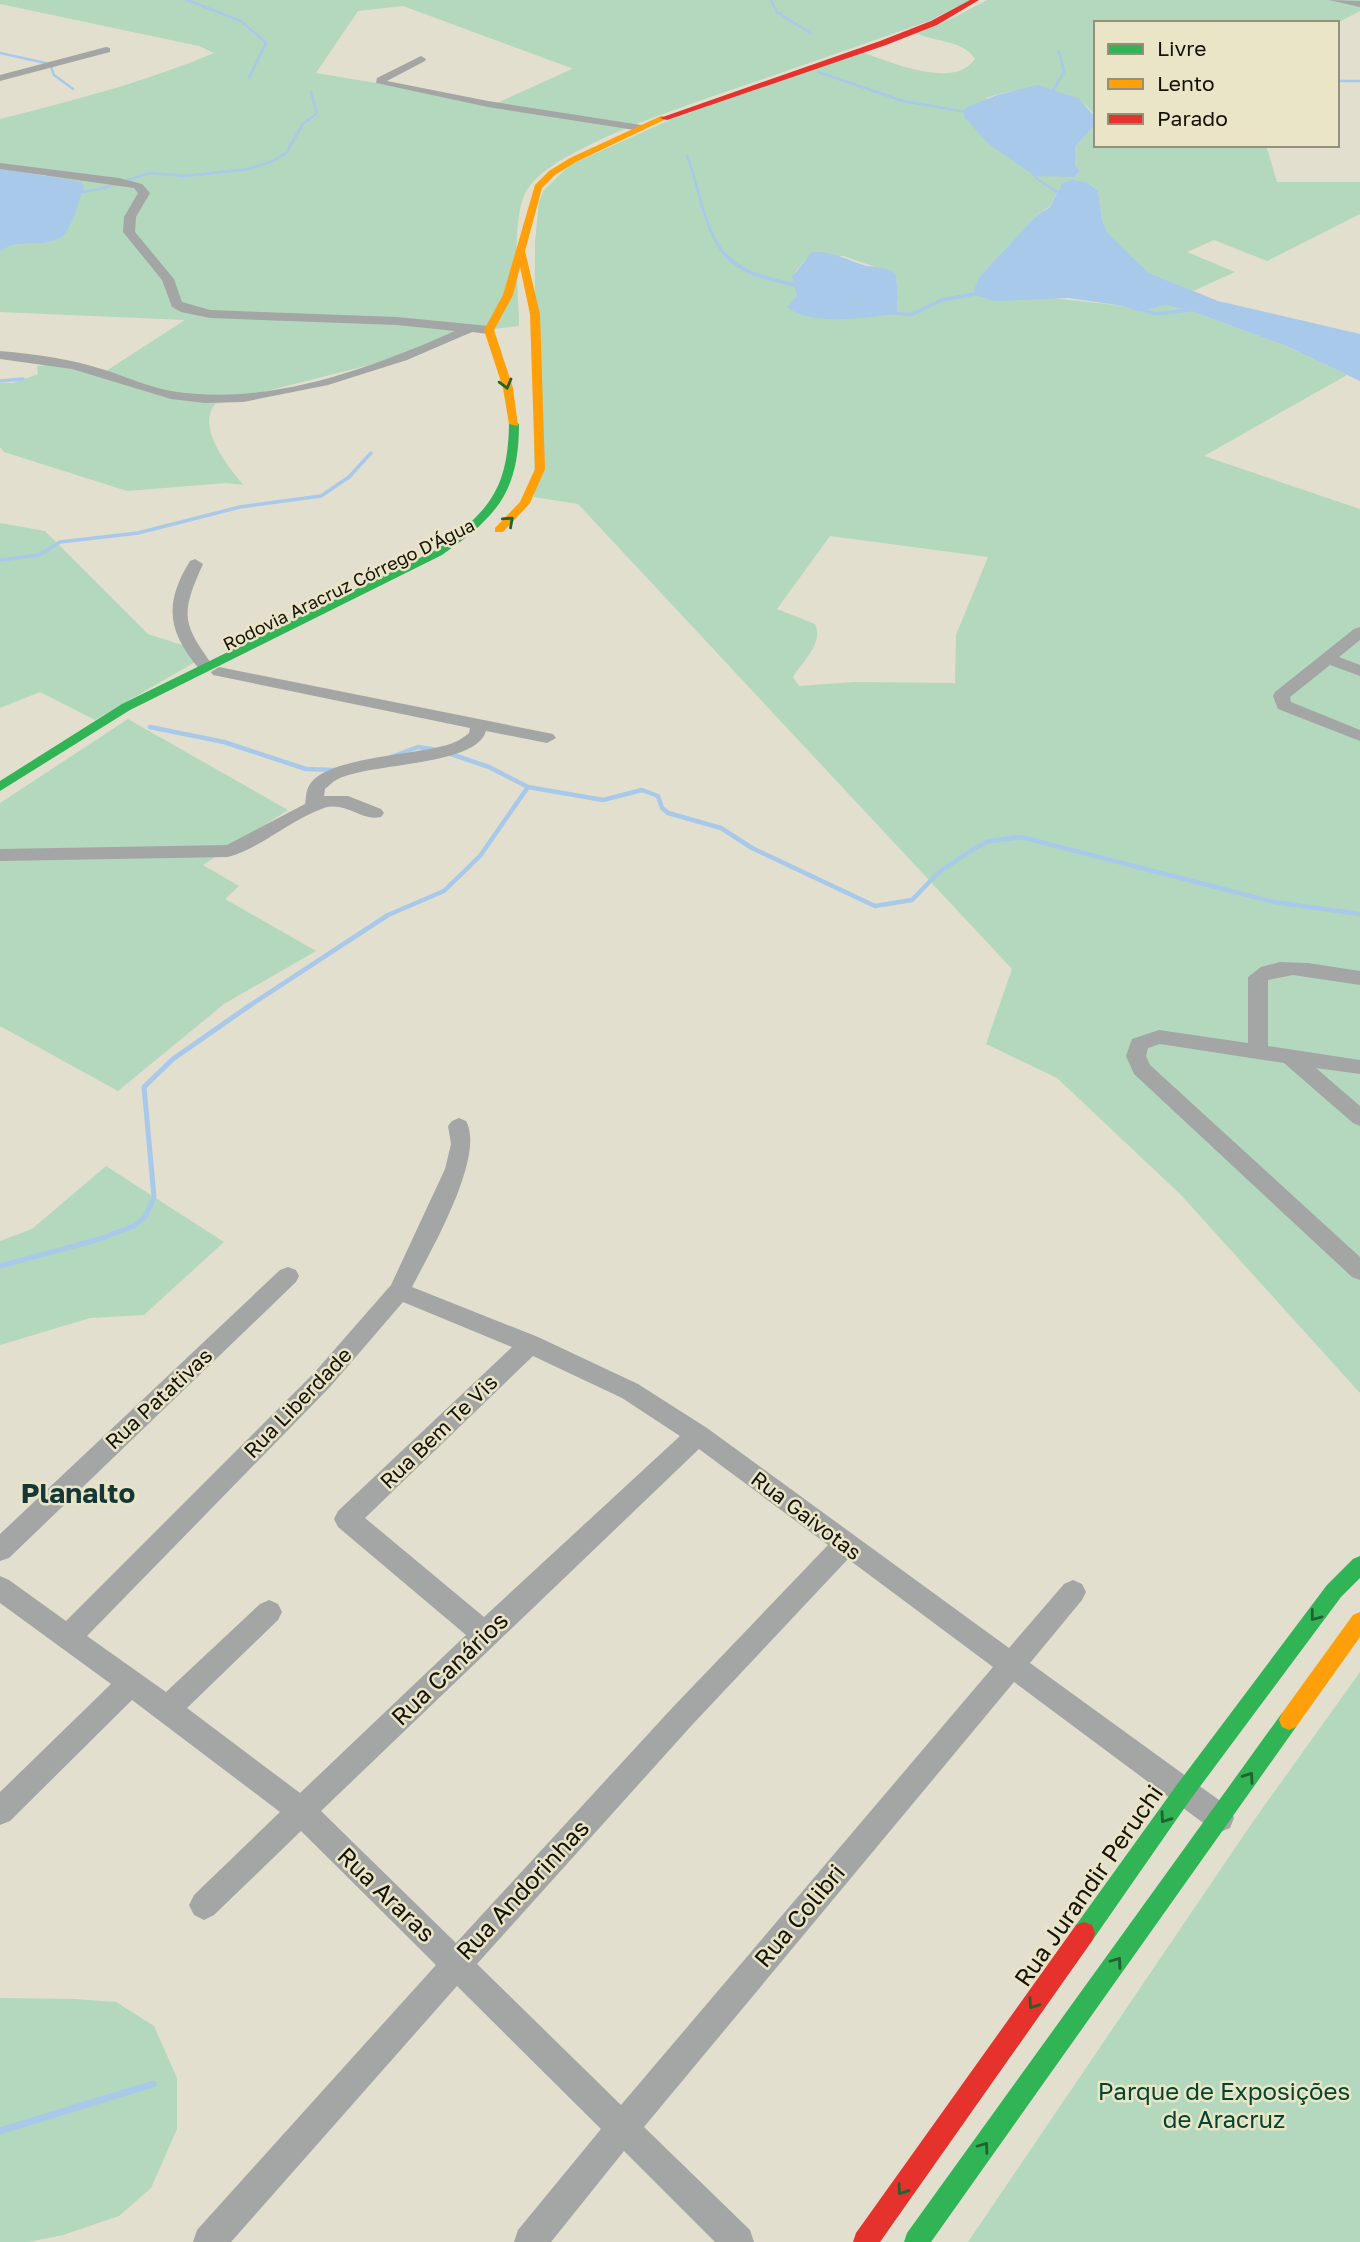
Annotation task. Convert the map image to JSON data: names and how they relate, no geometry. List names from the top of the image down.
{
  "streets": {
    "main road": ["Rodovia Aracruz Córrego D'Água", "Rua Jurandir Peruchi"],
    "street": [
      "Rua Patativas",
      "Rua Liberdade",
      "Rua Bem Te Vis",
      "Rua Gaivotas",
      "Rua Canários",
      "Rua Andorinhas",
      "Rua Araras",
      "Rua Colibri"
    ]
  },
  "crossings": [
    ["Rua Liberdade", "Rua Gaivotas"],
    ["Rua Liberdade", "Rua Araras"],
    ["Rua Bem Te Vis", "Rua Gaivotas"],
    ["Rua Bem Te Vis", "Rua Canários"],
    ["Rua Gaivotas", "Rua Canários"],
    ["Rua Gaivotas", "Rua Jurandir Peruchi"],
    ["Rua Gaivotas", "Rua Andorinhas"],
    ["Rua Gaivotas", "Rua Colibri"],
    ["Rua Canários", "Rua Araras"],
    ["Rua Andorinhas", "Rua Araras"],
    ["Rua Araras", "Rua Colibri"]
  ],
  "districts": ["Planalto"],
  "parks": ["Parque de Exposições de Aracruz"],
  "legend": ["Livre", "Lento", "Parado"]
}
